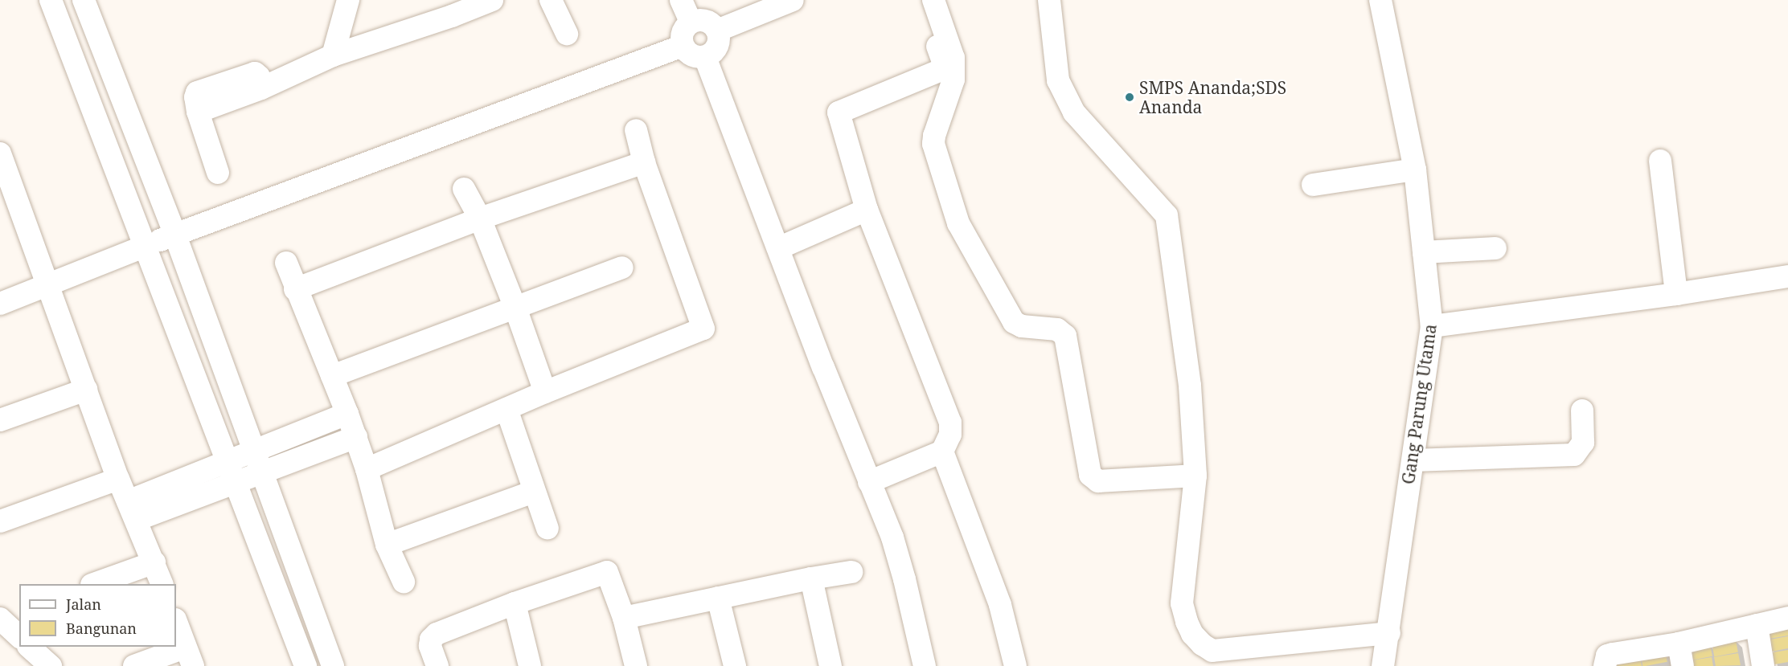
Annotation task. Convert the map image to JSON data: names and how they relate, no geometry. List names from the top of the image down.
{
  "streets": {
    "street": ["Gang Parung Utama"]
  },
  "places": ["SMPS Ananda;SDS Ananda"],
  "legend": ["Jalan", "Bangunan"]
}
